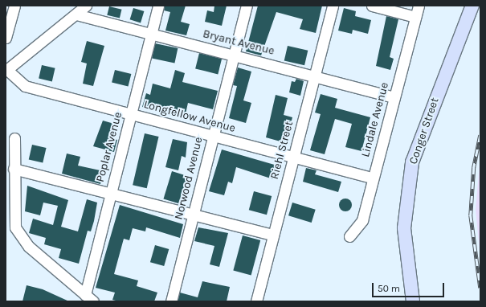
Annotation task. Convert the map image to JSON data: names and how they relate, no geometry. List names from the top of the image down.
{
  "streets": {
    "main road": ["Conger Street"],
    "street": [
      "Bryant Avenue",
      "Longfellow Avenue",
      "Lindale Avenue",
      "Poplar Avenue",
      "Riehl Street",
      "Norwood Avenue"
    ]
  },
  "crossings": [
    ["Bryant Avenue", "Lindale Avenue"],
    ["Bryant Avenue", "Poplar Avenue"],
    ["Bryant Avenue", "Riehl Street"],
    ["Bryant Avenue", "Norwood Avenue"],
    ["Longfellow Avenue", "Lindale Avenue"],
    ["Longfellow Avenue", "Poplar Avenue"],
    ["Longfellow Avenue", "Riehl Street"],
    ["Longfellow Avenue", "Norwood Avenue"]
  ],
  "scale_bar": "50 m"
}
